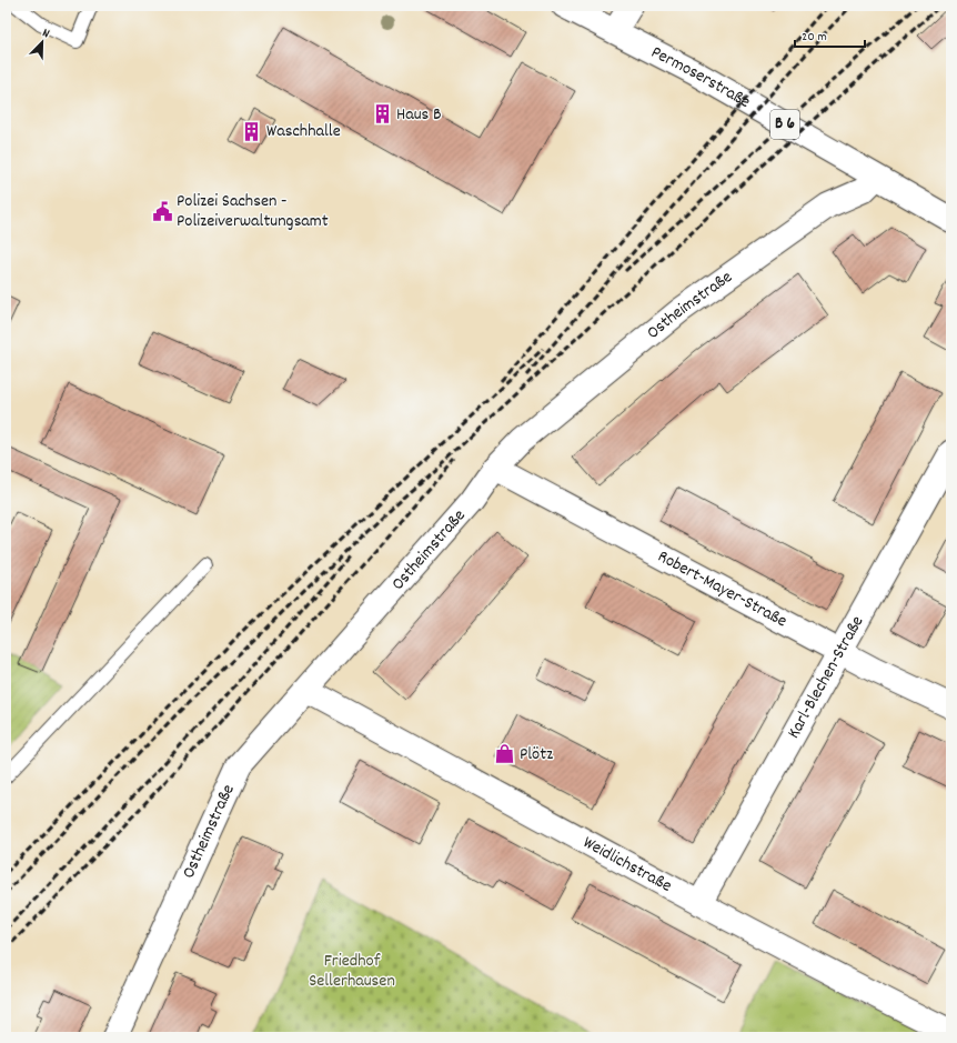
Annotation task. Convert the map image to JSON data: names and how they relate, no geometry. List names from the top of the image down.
{
  "streets": {
    "street": [
      "Permoserstraße",
      "B 6",
      "Ostheimstraße",
      "Robert-Mayer-Straße",
      "Karl-Blechen-Straße",
      "Weidlichstraße"
    ]
  },
  "crossings": [
    ["Permoserstraße", "Ostheimstraße"],
    ["Ostheimstraße", "Robert-Mayer-Straße"],
    ["Ostheimstraße", "Weidlichstraße"],
    ["Robert-Mayer-Straße", "Karl-Blechen-Straße"],
    ["Karl-Blechen-Straße", "Weidlichstraße"]
  ],
  "parks": ["Friedhof Sellerhausen"],
  "places": {
    "building": ["Haus B", "Waschhalle"],
    "public building": ["Polizei Sachsen - Polizeiverwaltungsamt"],
    "shop": ["Plötz"]
  },
  "scale_bar": "20 m",
  "north": "top right"
}
